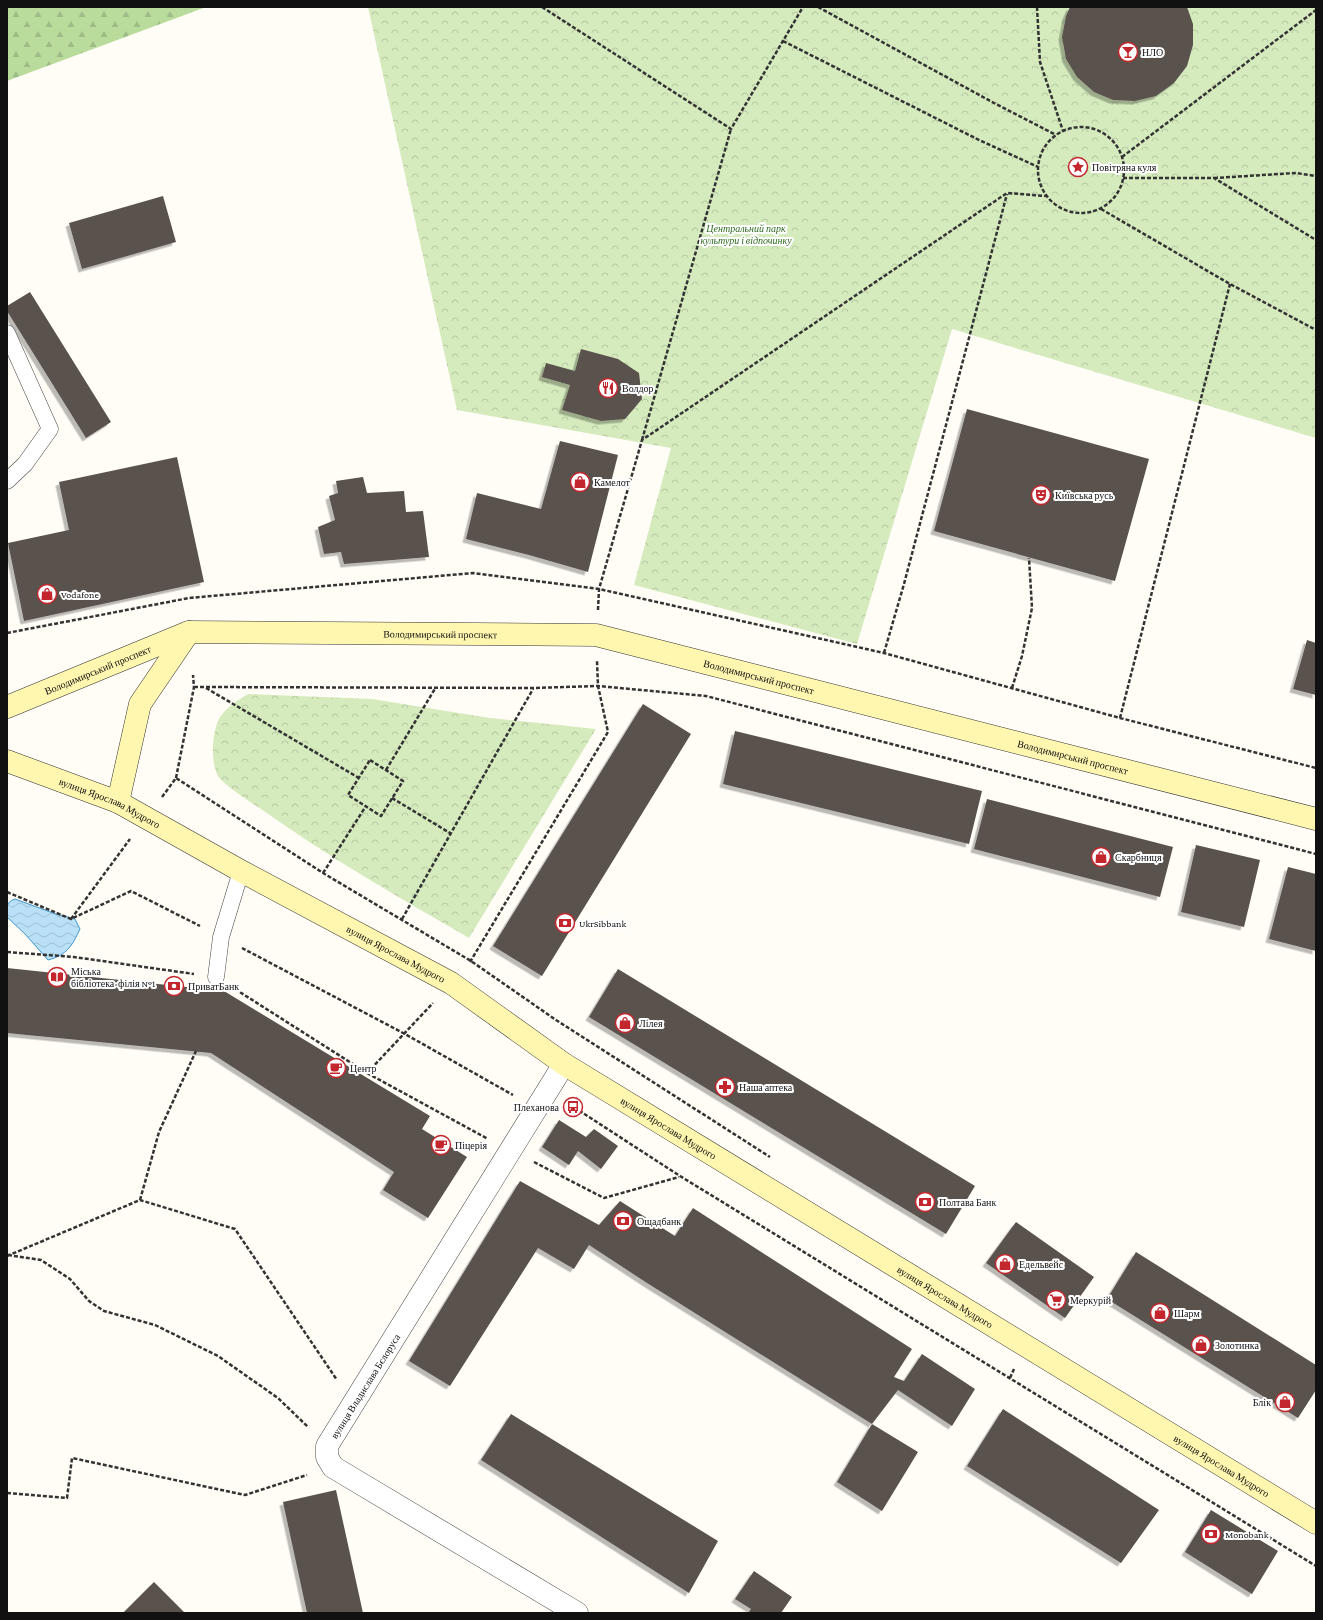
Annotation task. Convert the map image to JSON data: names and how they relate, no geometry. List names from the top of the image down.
{
  "streets": {
    "main road": ["Володимирський проспект", "вулиця Ярослава Мудрого"],
    "street": ["вулиця Владислава Бєлоруса"]
  },
  "crossings": [
    ["вулиця Ярослава Мудрого", "вулиця Владислава Бєлоруса"]
  ],
  "parks": ["Центральний парк культури і відпочинку"],
  "places": {
    "bar": ["НЛО"],
    "place": ["Повітряна куля"],
    "restaurant": ["Волдор"],
    "shop": [
      "Камелот",
      "Vodafone",
      "Скарбниця",
      "Лілея",
      "Едельвейс",
      "Шарм",
      "Золотинка",
      "Блік"
    ],
    "theatre": ["Київська русь"],
    "bank": [
      "UkrSibbank",
      "ПриватБанк",
      "Полтава Банк",
      "Ощадбанк",
      "Monobank"
    ],
    "library": ["Міська бібліотека-філія №1"],
    "cafe": ["Центр", "Піцерія"],
    "pharmacy": ["Наша аптека"],
    "bus stop": ["Плеханова"],
    "supermarket": ["Меркурій"]
  }
}
